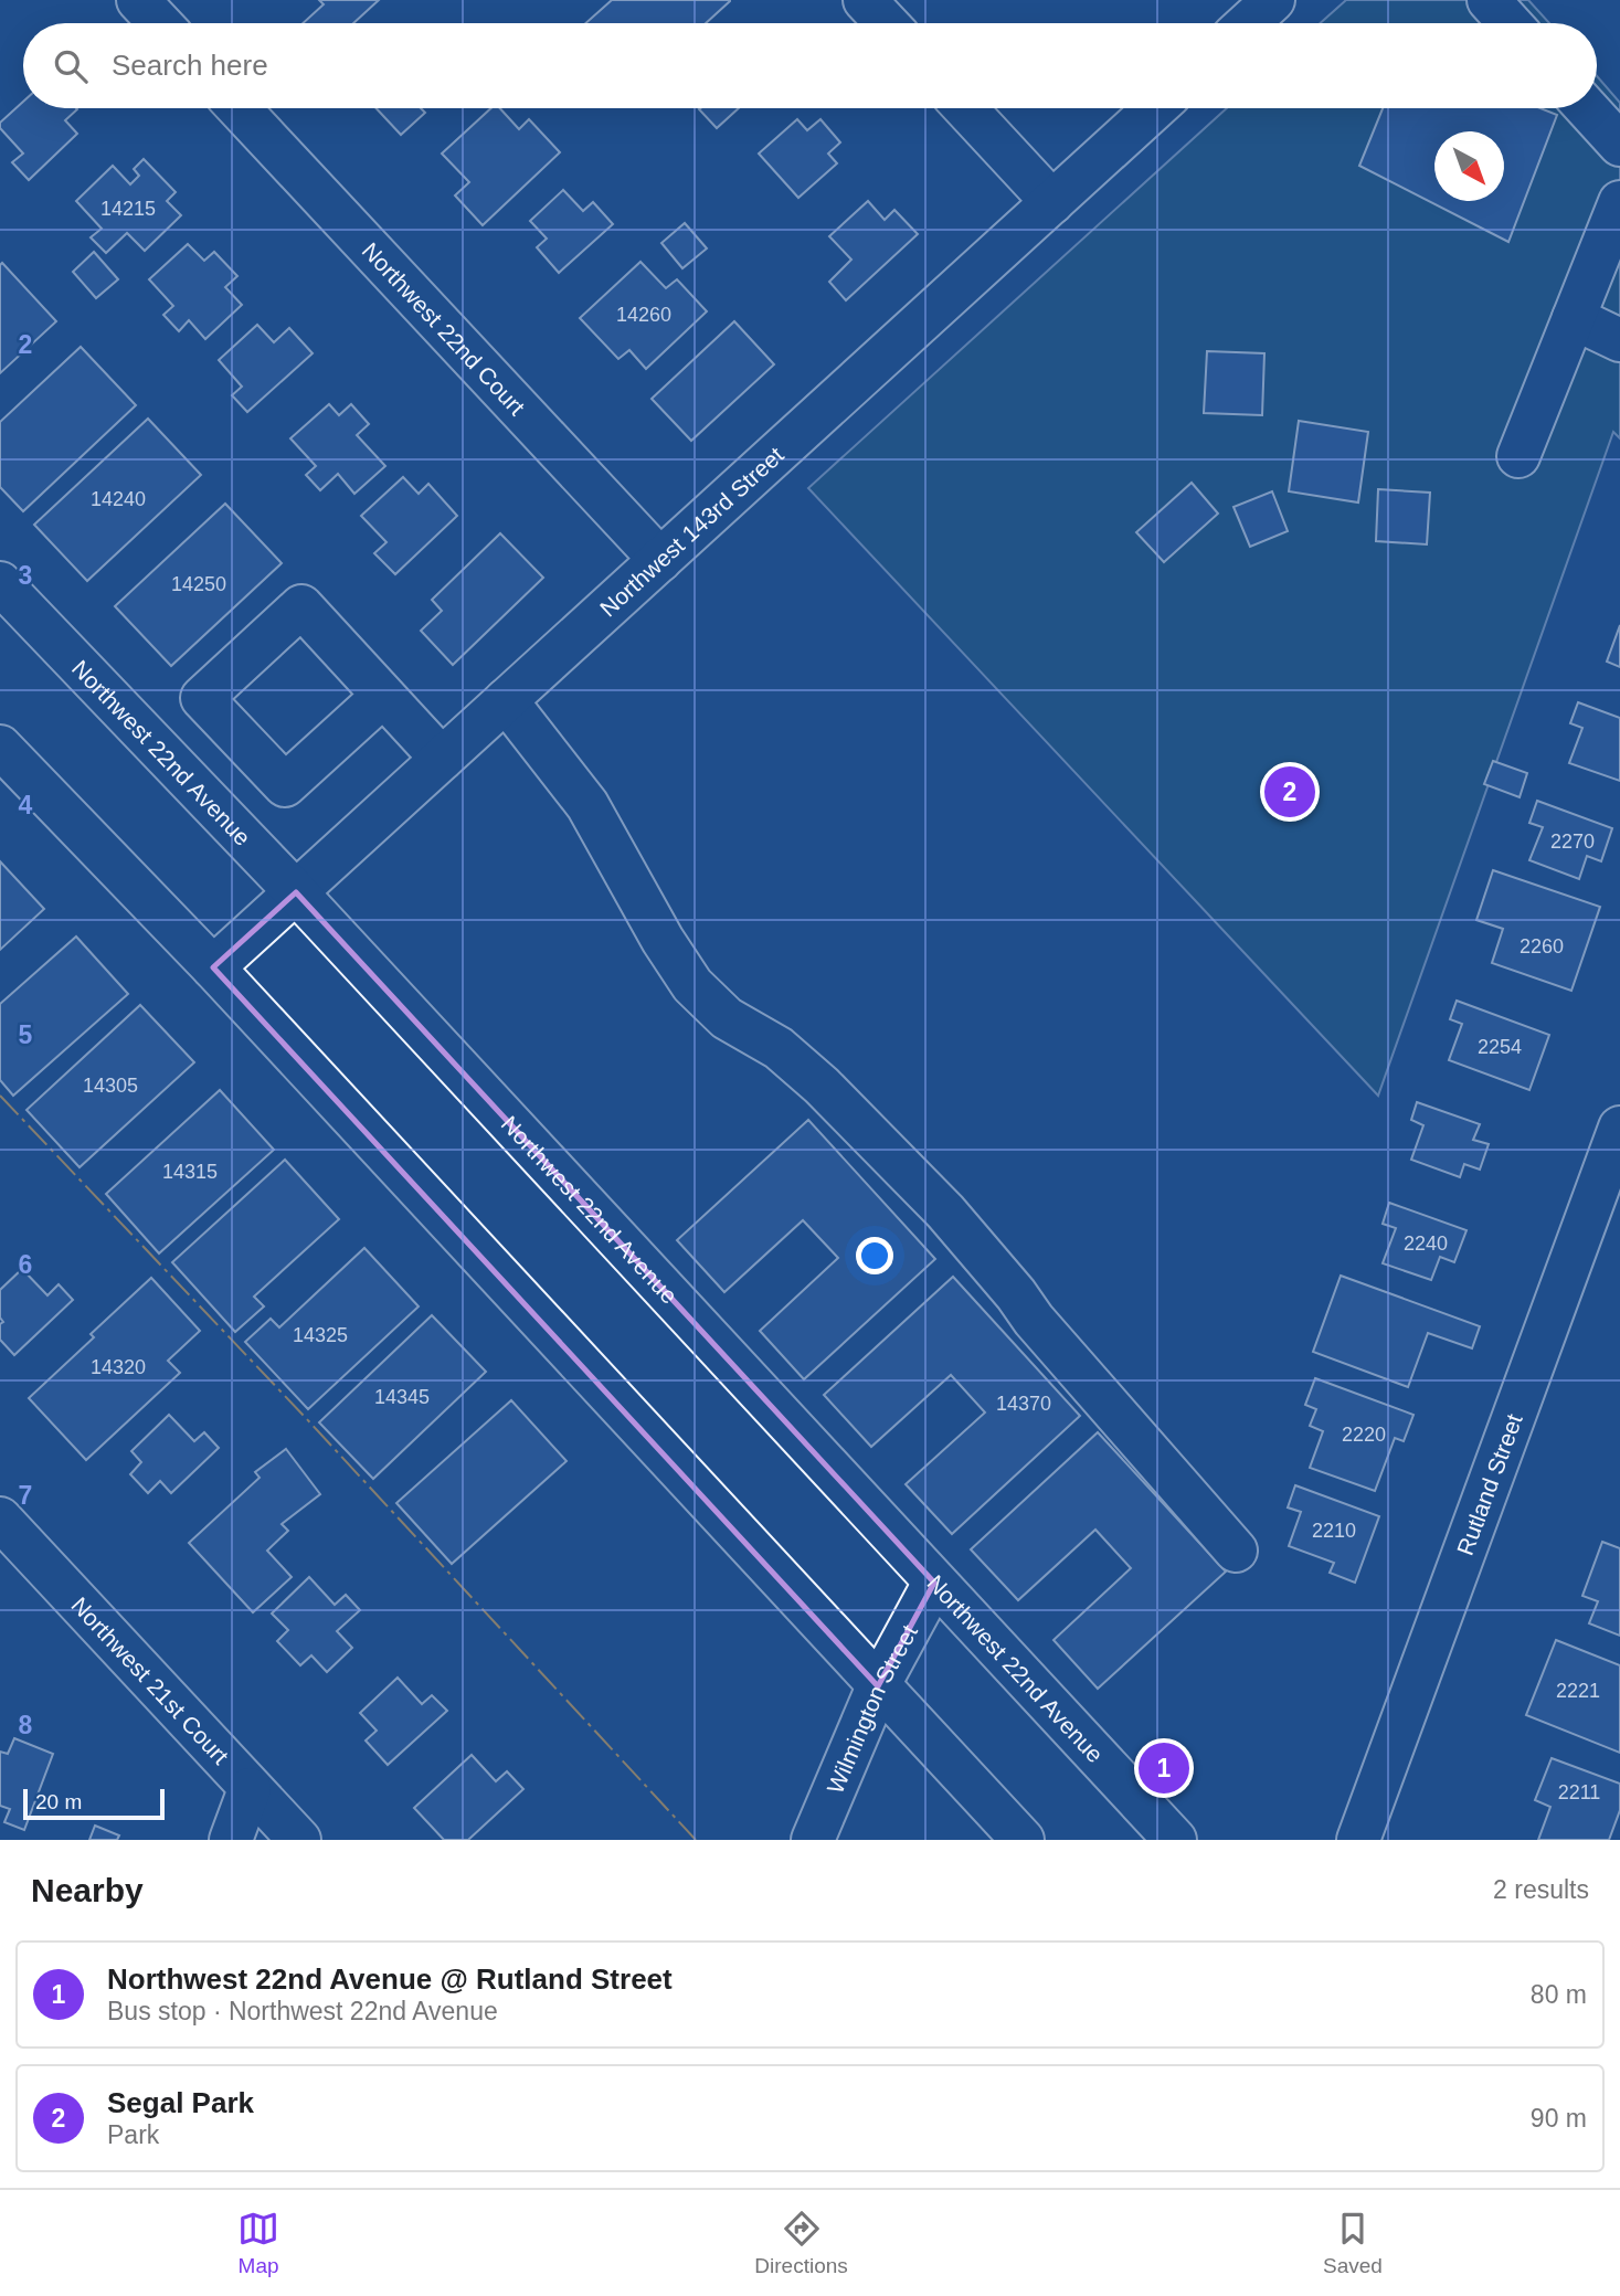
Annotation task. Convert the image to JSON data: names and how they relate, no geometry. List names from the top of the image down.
{
  "streets": {
    "street": [
      "Northwest 22nd Court",
      "Northwest 143rd Street",
      "Northwest 22nd Avenue",
      "Rutland Street",
      "Northwest 21st Court",
      "Wilmington Street"
    ]
  },
  "crossings": [
    ["Northwest 22nd Court", "Northwest 143rd Street"],
    ["Northwest 143rd Street", "Northwest 22nd Avenue"],
    ["Northwest 22nd Avenue", "Wilmington Street"]
  ],
  "house_numbers": [
    "14215",
    "14260",
    "14240",
    "14250",
    "2270",
    "2260",
    "2254",
    "14305",
    "14315",
    "2240",
    "14325",
    "14320",
    "14345",
    "14370",
    "2220",
    "2210",
    "2221",
    "2211"
  ],
  "scale_bar": "20 m",
  "north": "bottom right",
  "page": {
    "search": "Search here",
    "pins": ["2", "1"],
    "scale": "20 m",
    "heading": ["Nearby", "2 results"],
    "list": [
      {
        "mark": "1",
        "name": "Northwest 22nd Avenue @ Rutland Street",
        "note": "Bus stop · Northwest 22nd Avenue",
        "value": "80 m"
      },
      {
        "mark": "2",
        "name": "Segal Park",
        "note": "Park",
        "value": "90 m"
      }
    ],
    "nav": ["Map", "Directions", "Saved"]
  },
  "grid": {
    "rows": [
      "2",
      "3",
      "4",
      "5",
      "6",
      "7",
      "8"
    ]
  }
}
